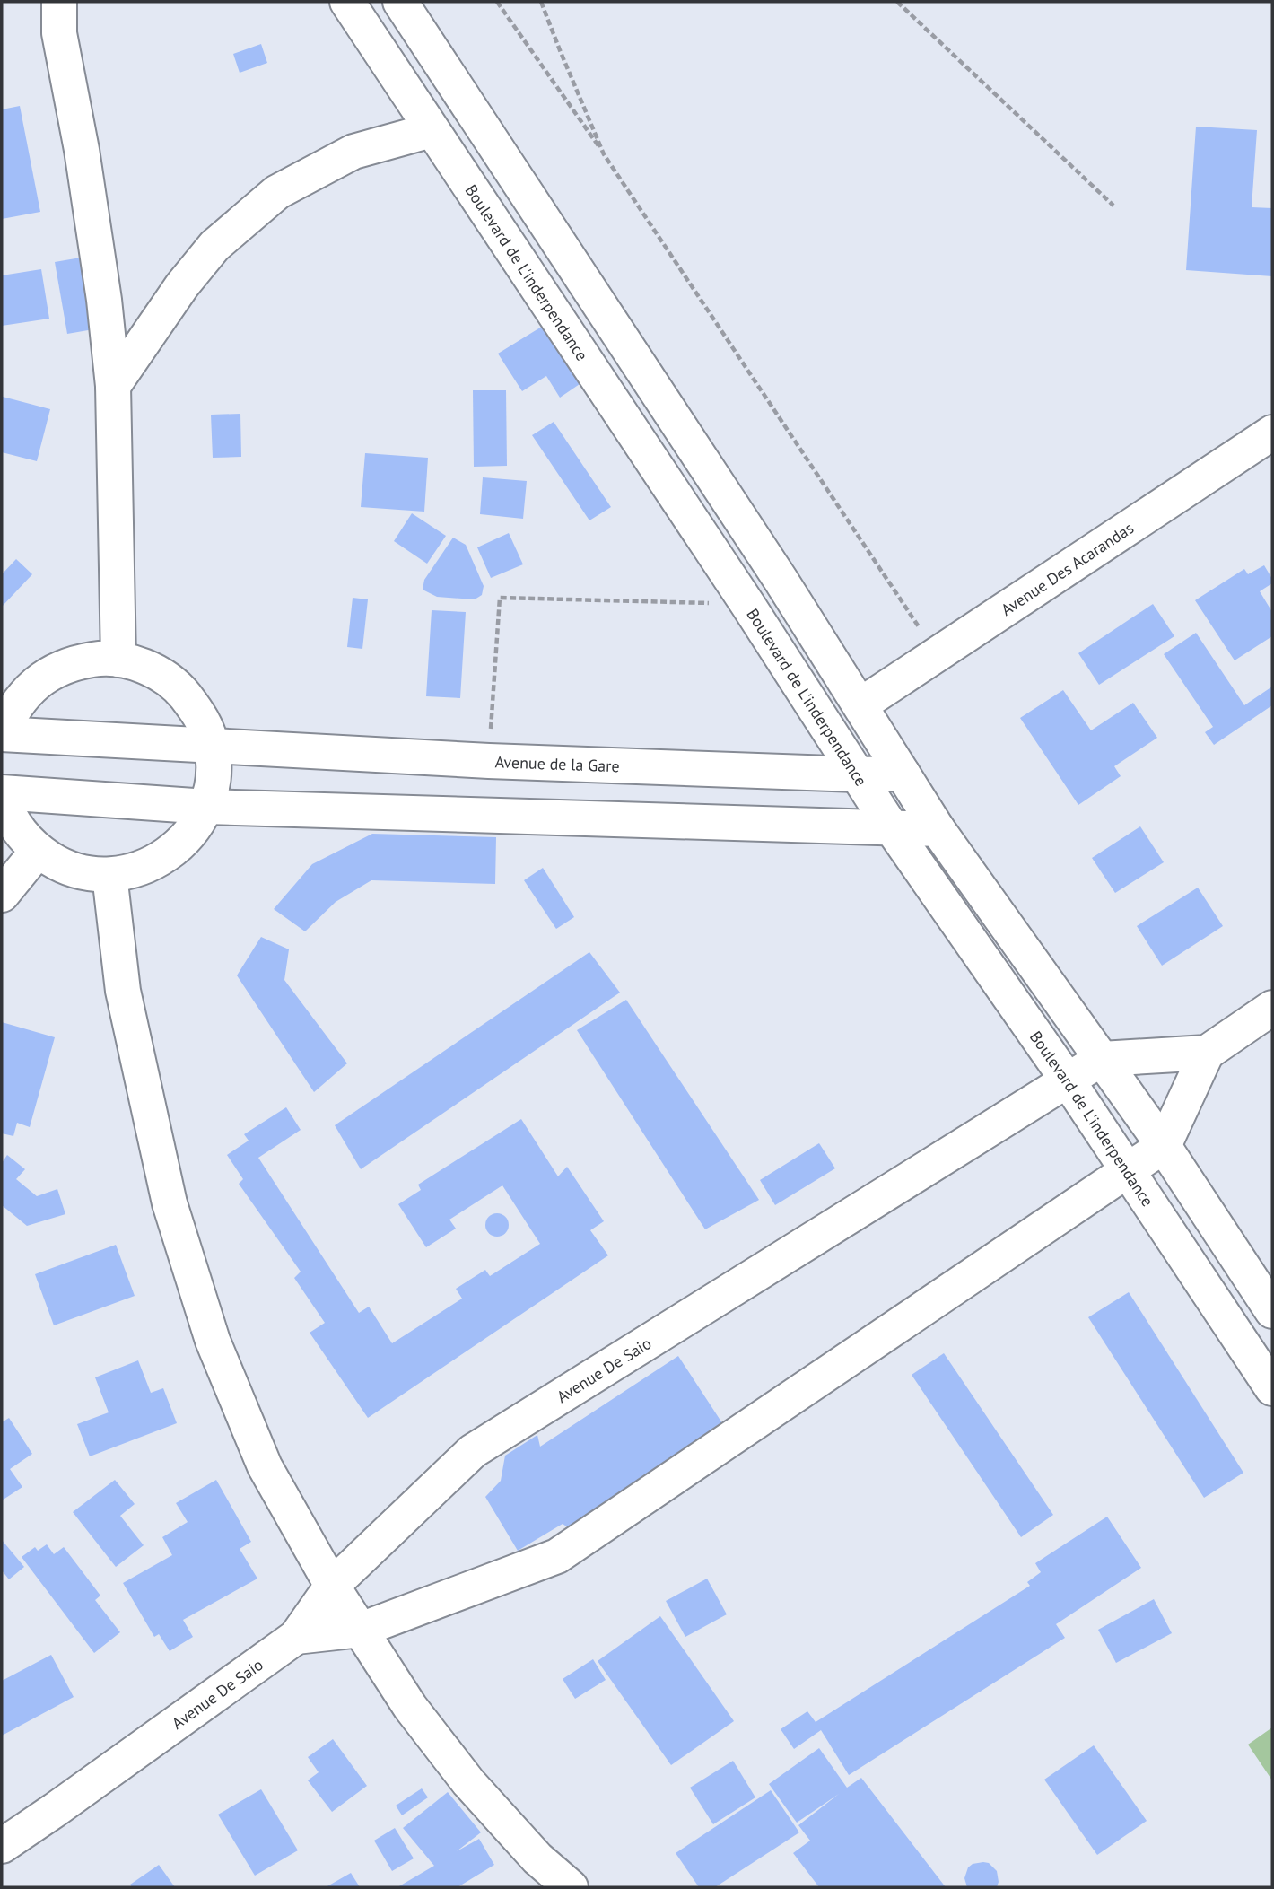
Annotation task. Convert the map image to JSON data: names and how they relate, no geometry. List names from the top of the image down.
{
  "streets": {
    "main road": [
      "Boulevard de L'inderpendance",
      "Avenue Des Acarandas",
      "Avenue de la Gare",
      "Avenue De Saio"
    ]
  },
  "crossings": [
    ["Boulevard de L'inderpendance", "Avenue de la Gare"],
    ["Boulevard de L'inderpendance", "Avenue De Saio"]
  ]
}
